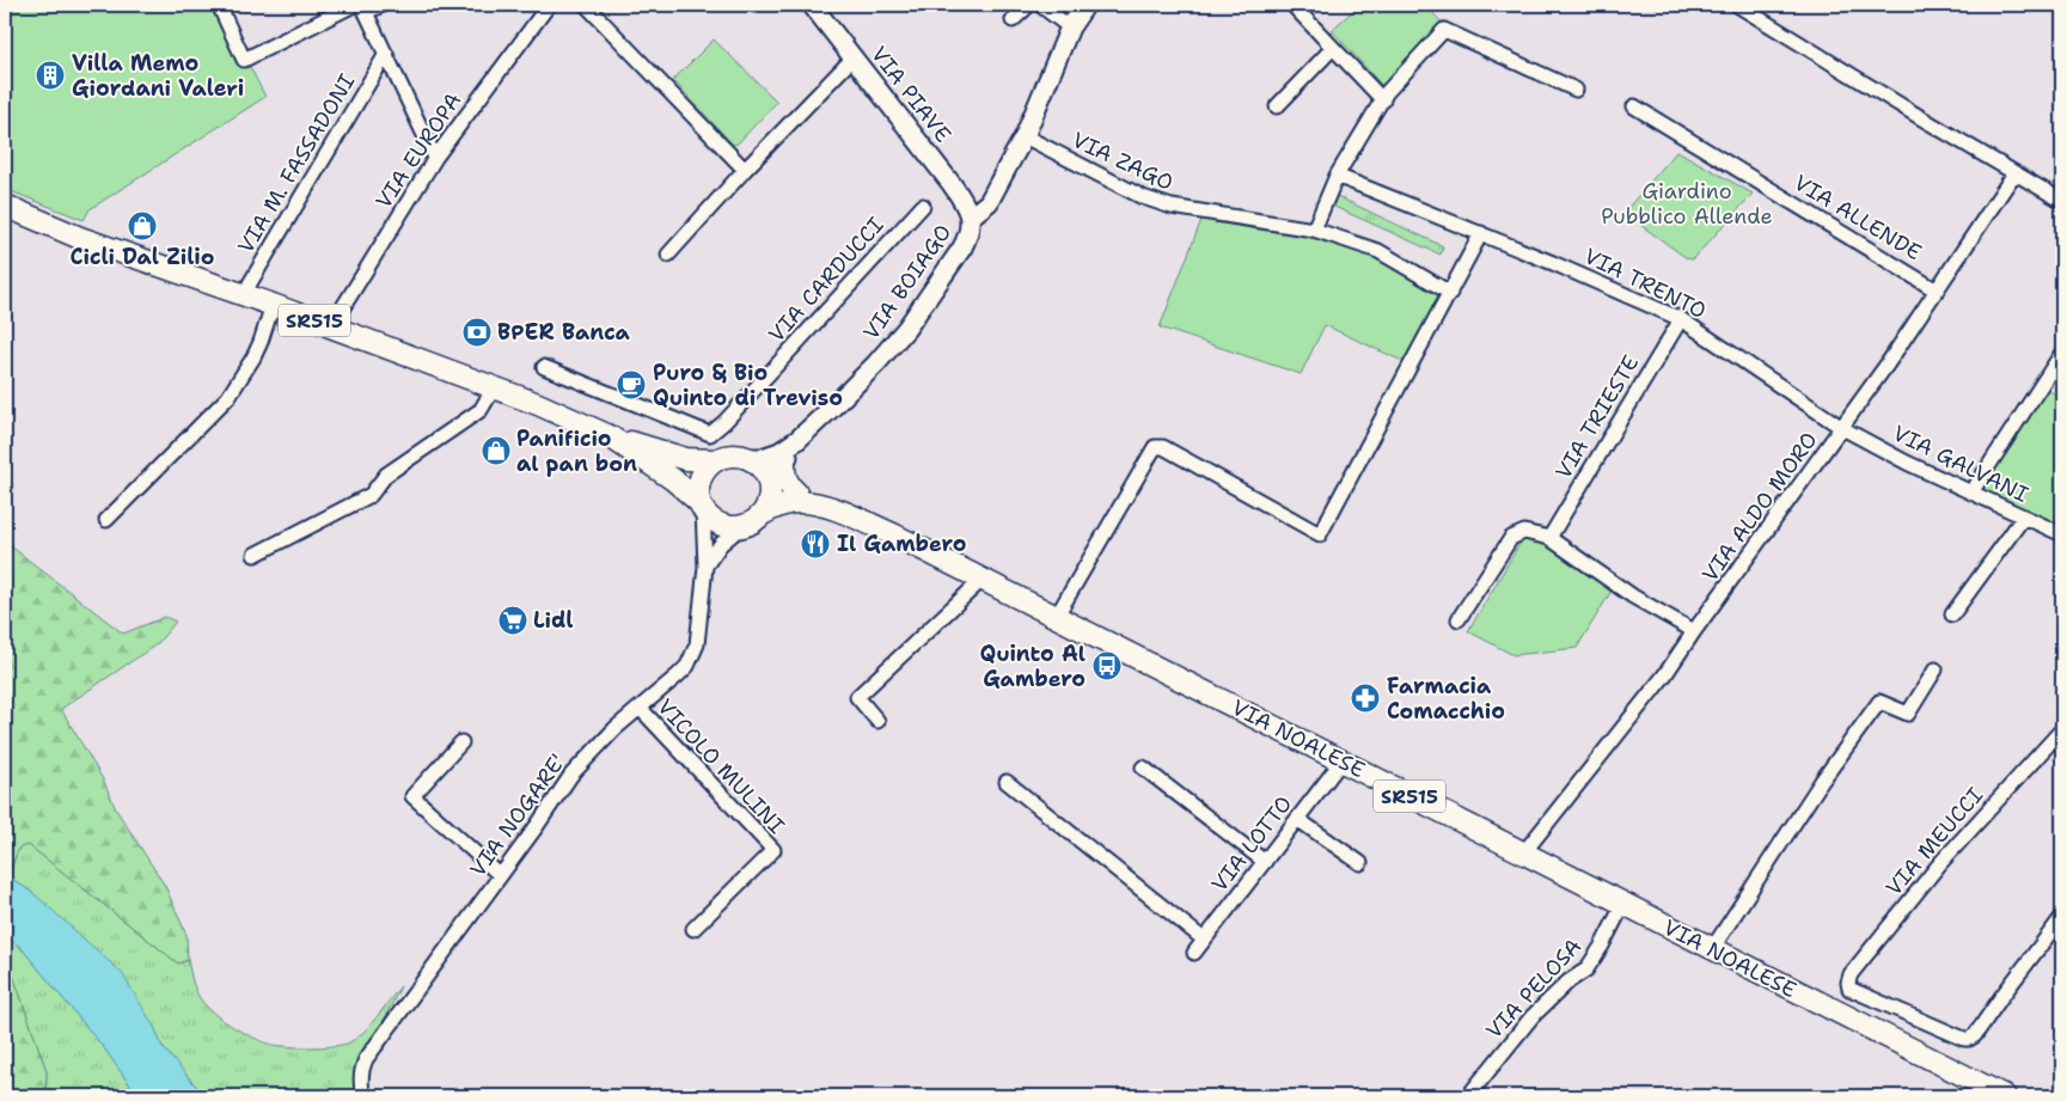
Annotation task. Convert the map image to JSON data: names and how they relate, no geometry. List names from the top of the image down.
{
  "streets": {
    "main road": [
      "VIA PIAVE",
      "VIA BOIAGO",
      "SR515",
      "VIA NOALESE"
    ],
    "street": [
      "VIA EUROPA",
      "VIA ZAGO",
      "VIA M. FASSADONI",
      "VIA ALLENDE",
      "VIA CARDUCCI",
      "VIA TRENTO",
      "VIA TRIESTE",
      "VIA GALVANI",
      "VIA ALDO MORO",
      "VICOLO MULINI",
      "VIA NOGARE'",
      "VIA MEUCCI",
      "VIA LOTTO",
      "VIA PELOSA"
    ]
  },
  "crossings": [
    ["VIA PIAVE", "VIA BOIAGO"],
    ["VIA EUROPA", "SR515"],
    ["VIA ZAGO", "VIA BOIAGO"],
    ["VIA M. FASSADONI", "SR515"],
    ["VIA ALLENDE", "VIA ALDO MORO"],
    ["VIA BOIAGO", "SR515"],
    ["VIA BOIAGO", "VIA NOALESE"],
    ["VIA BOIAGO", "VIA NOGARE'"],
    ["VIA TRENTO", "VIA TRIESTE"],
    ["VIA TRENTO", "VIA GALVANI"],
    ["VIA TRENTO", "VIA ALDO MORO"],
    ["SR515", "VIA NOALESE"],
    ["SR515", "VIA NOGARE'"],
    ["VIA GALVANI", "VIA ALDO MORO"],
    ["VIA ALDO MORO", "VIA NOALESE"],
    ["VIA NOALESE", "VIA NOGARE'"],
    ["VIA NOALESE", "VIA MEUCCI"],
    ["VIA NOALESE", "VIA LOTTO"],
    ["VIA NOALESE", "VIA PELOSA"],
    ["VICOLO MULINI", "VIA NOGARE'"]
  ],
  "parks": ["Giardino Pubblico Allende"],
  "places": {
    "building": ["Villa Memo Giordani Valeri"],
    "shop": ["Cicli Dal Zilio", "Panificio al pan bon"],
    "bank": ["BPER Banca"],
    "cafe": ["Puro & Bio Quinto di Treviso"],
    "restaurant": ["Il Gambero"],
    "supermarket": ["Lidl"],
    "bus stop": ["Quinto Al Gambero"],
    "pharmacy": ["Farmacia Comacchio"]
  }
}
